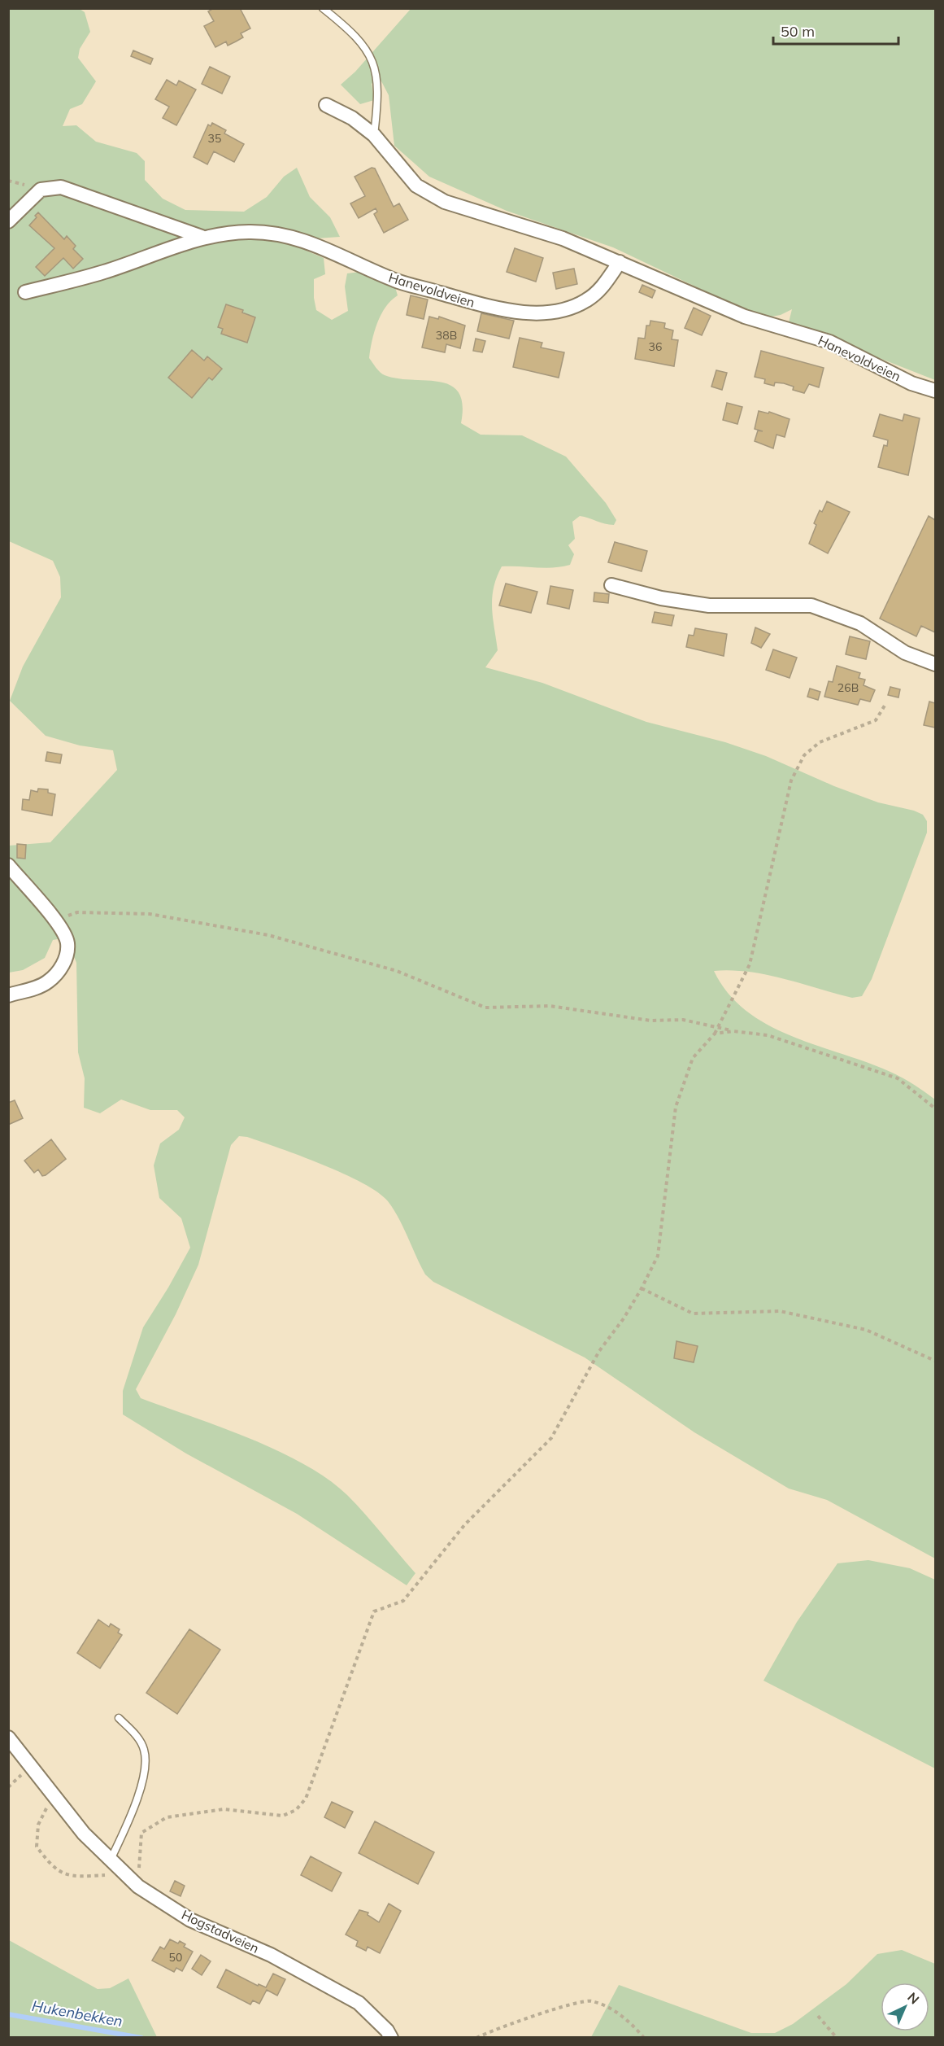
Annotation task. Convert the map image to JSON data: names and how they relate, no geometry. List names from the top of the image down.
{
  "streets": {
    "street": ["Hanevoldveien", "Hogstadveien"]
  },
  "water": ["Hukenbekken"],
  "house_numbers": [
    "35",
    "38B",
    "36",
    "26B",
    "50"
  ],
  "scale_bar": "50 m",
  "north": "top right"
}
